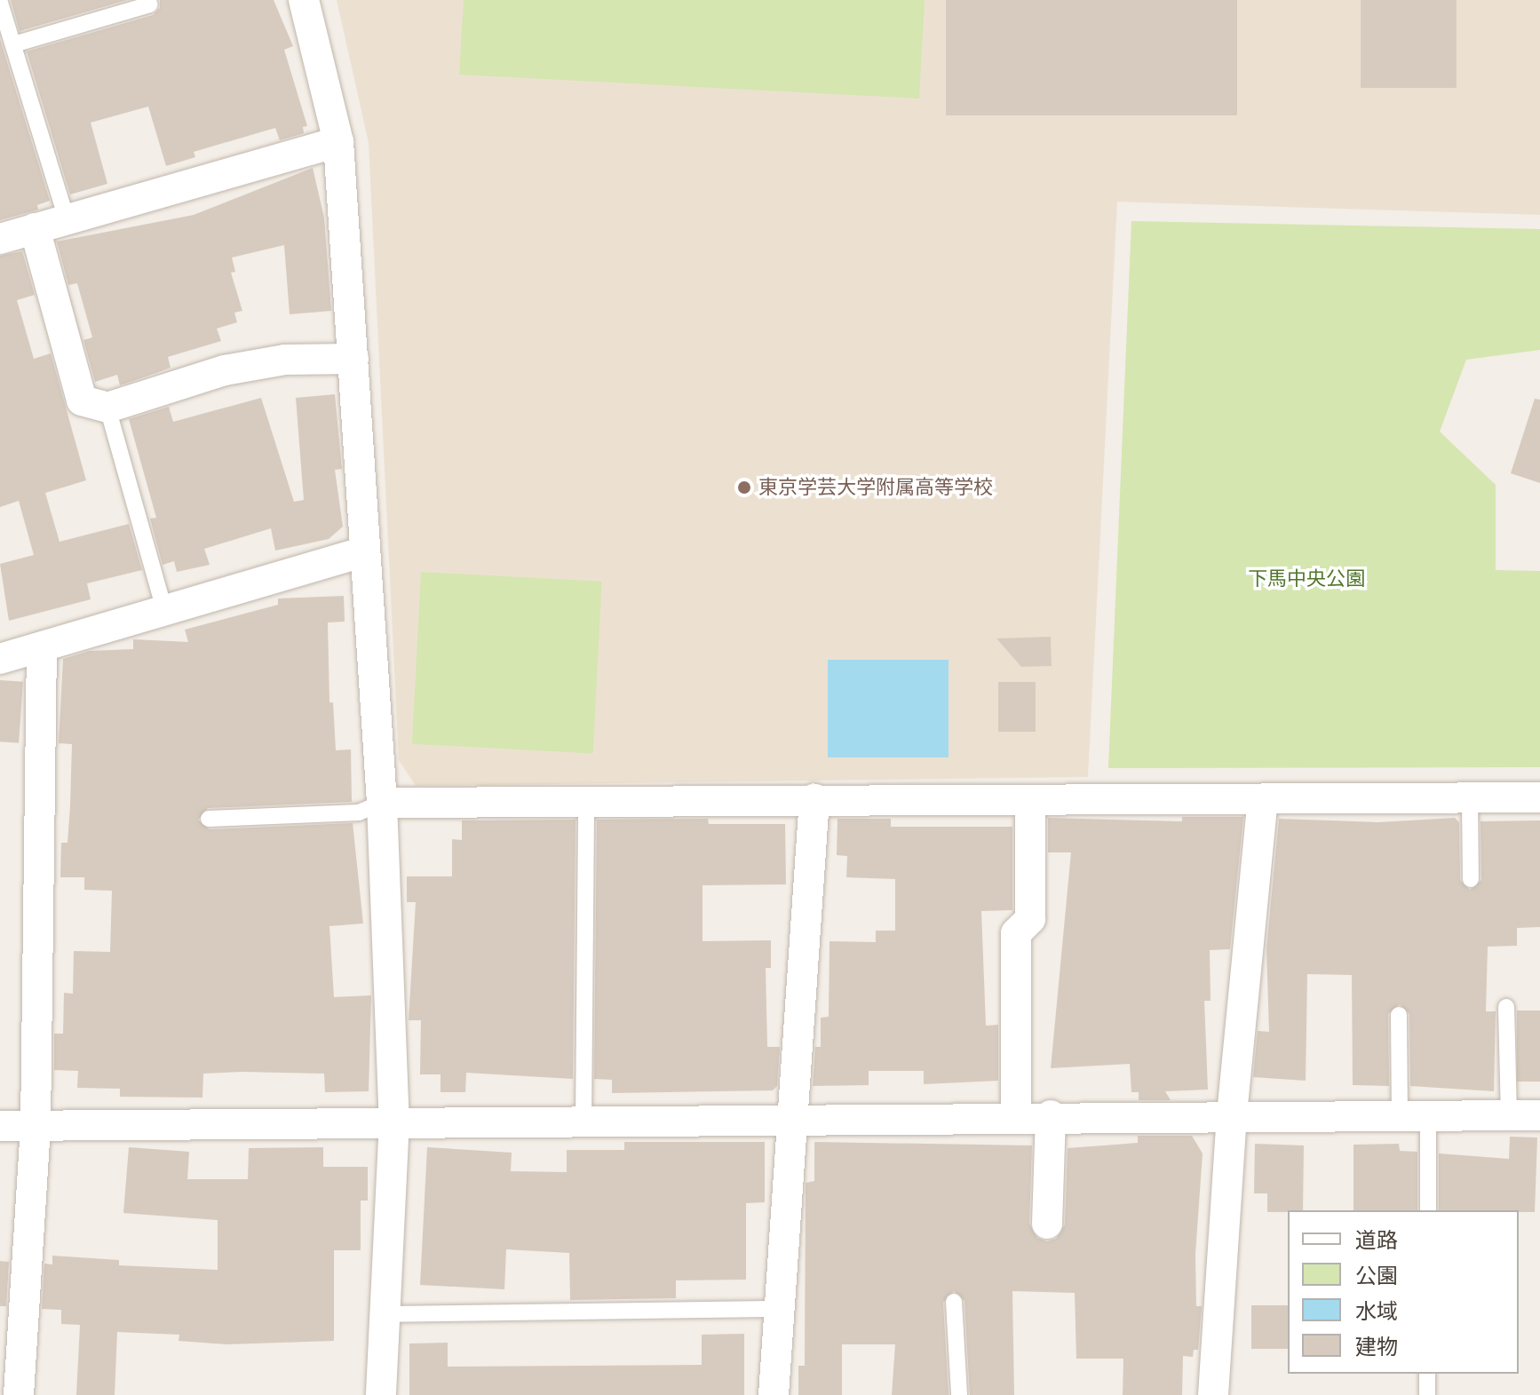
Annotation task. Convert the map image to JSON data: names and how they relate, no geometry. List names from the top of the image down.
{
  "parks": ["下馬中央公園"],
  "places": ["東京学芸大学附属高等学校"],
  "legend": [
    "道路",
    "公園",
    "水域",
    "建物"
  ]
}
